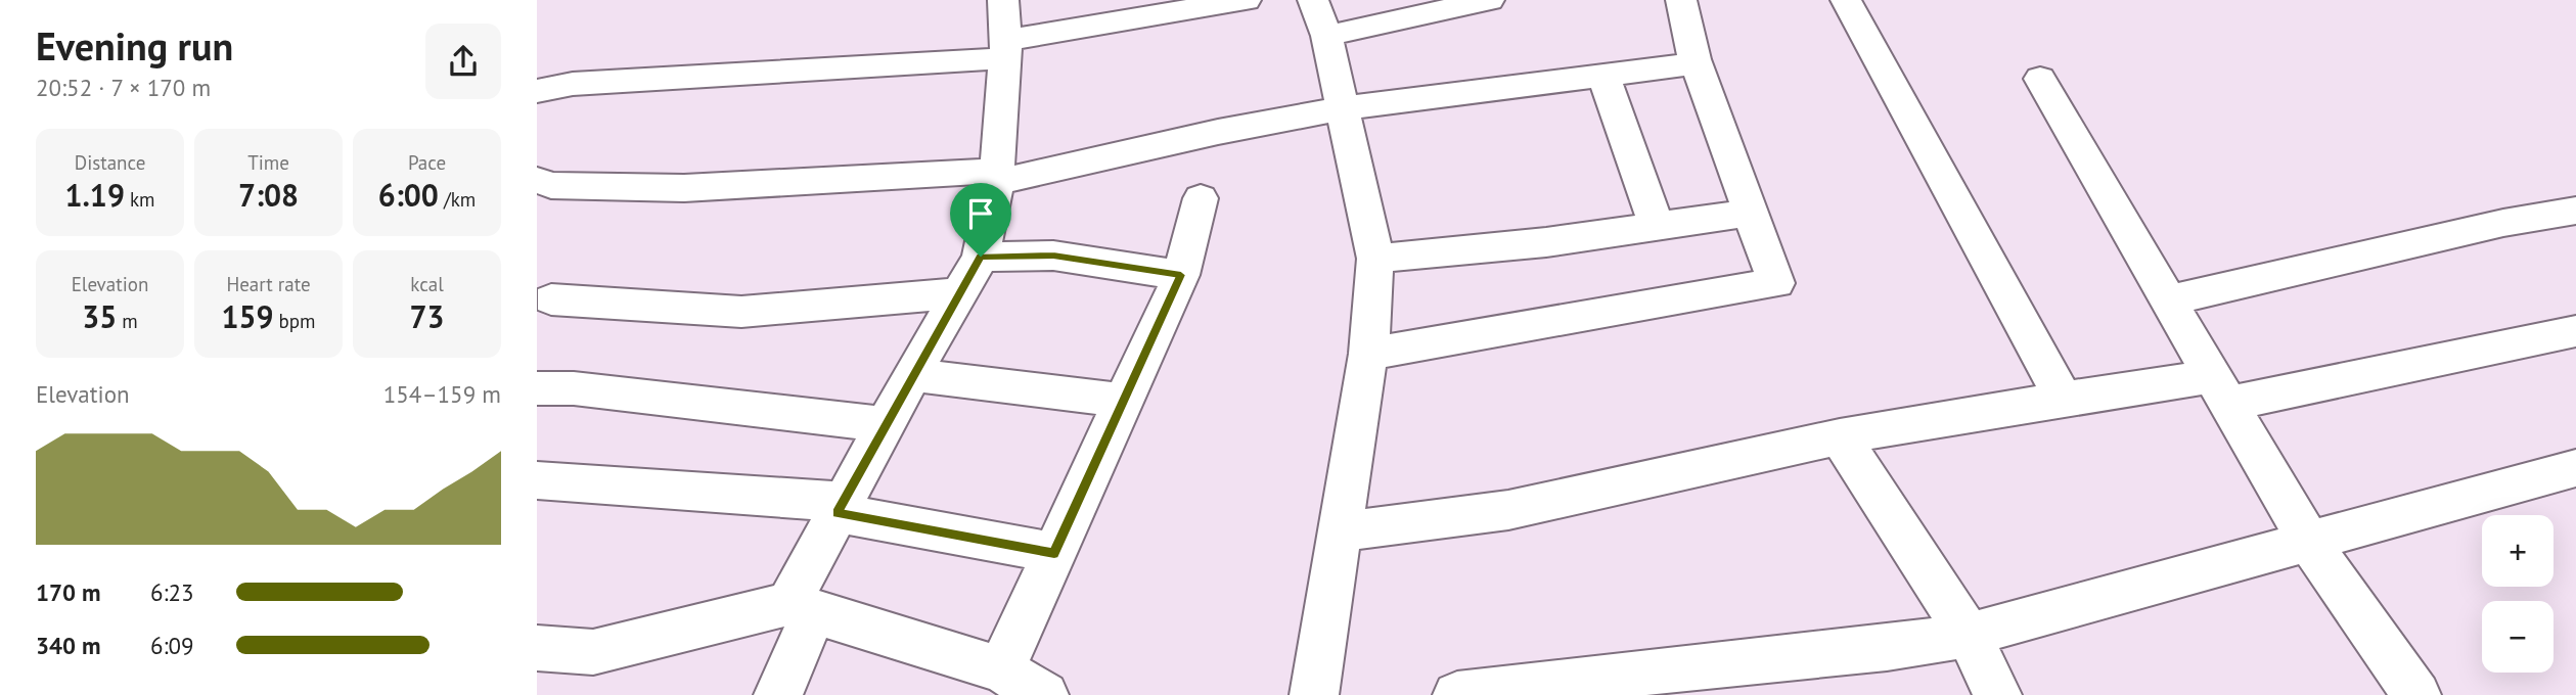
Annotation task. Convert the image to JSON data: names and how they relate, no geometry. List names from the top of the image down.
{
  "page": {
    "heading": ["Evening run", "20:52 · 7 × 170 m"],
    "stats": [
      ["Distance", "1.19 km"],
      ["Time", "7:08"],
      ["Pace", "6:00 /km"],
      ["Elevation", "35 m"],
      ["Heart rate", "159 bpm"],
      ["kcal", "73"]
    ],
    "chart": ["Elevation", "154–159 m"],
    "map_buttons": ["+", "−"],
    "list": [
      {
        "name": "170 m",
        "note": "6:23"
      },
      {
        "name": "340 m",
        "note": "6:09"
      }
    ]
  }
}
